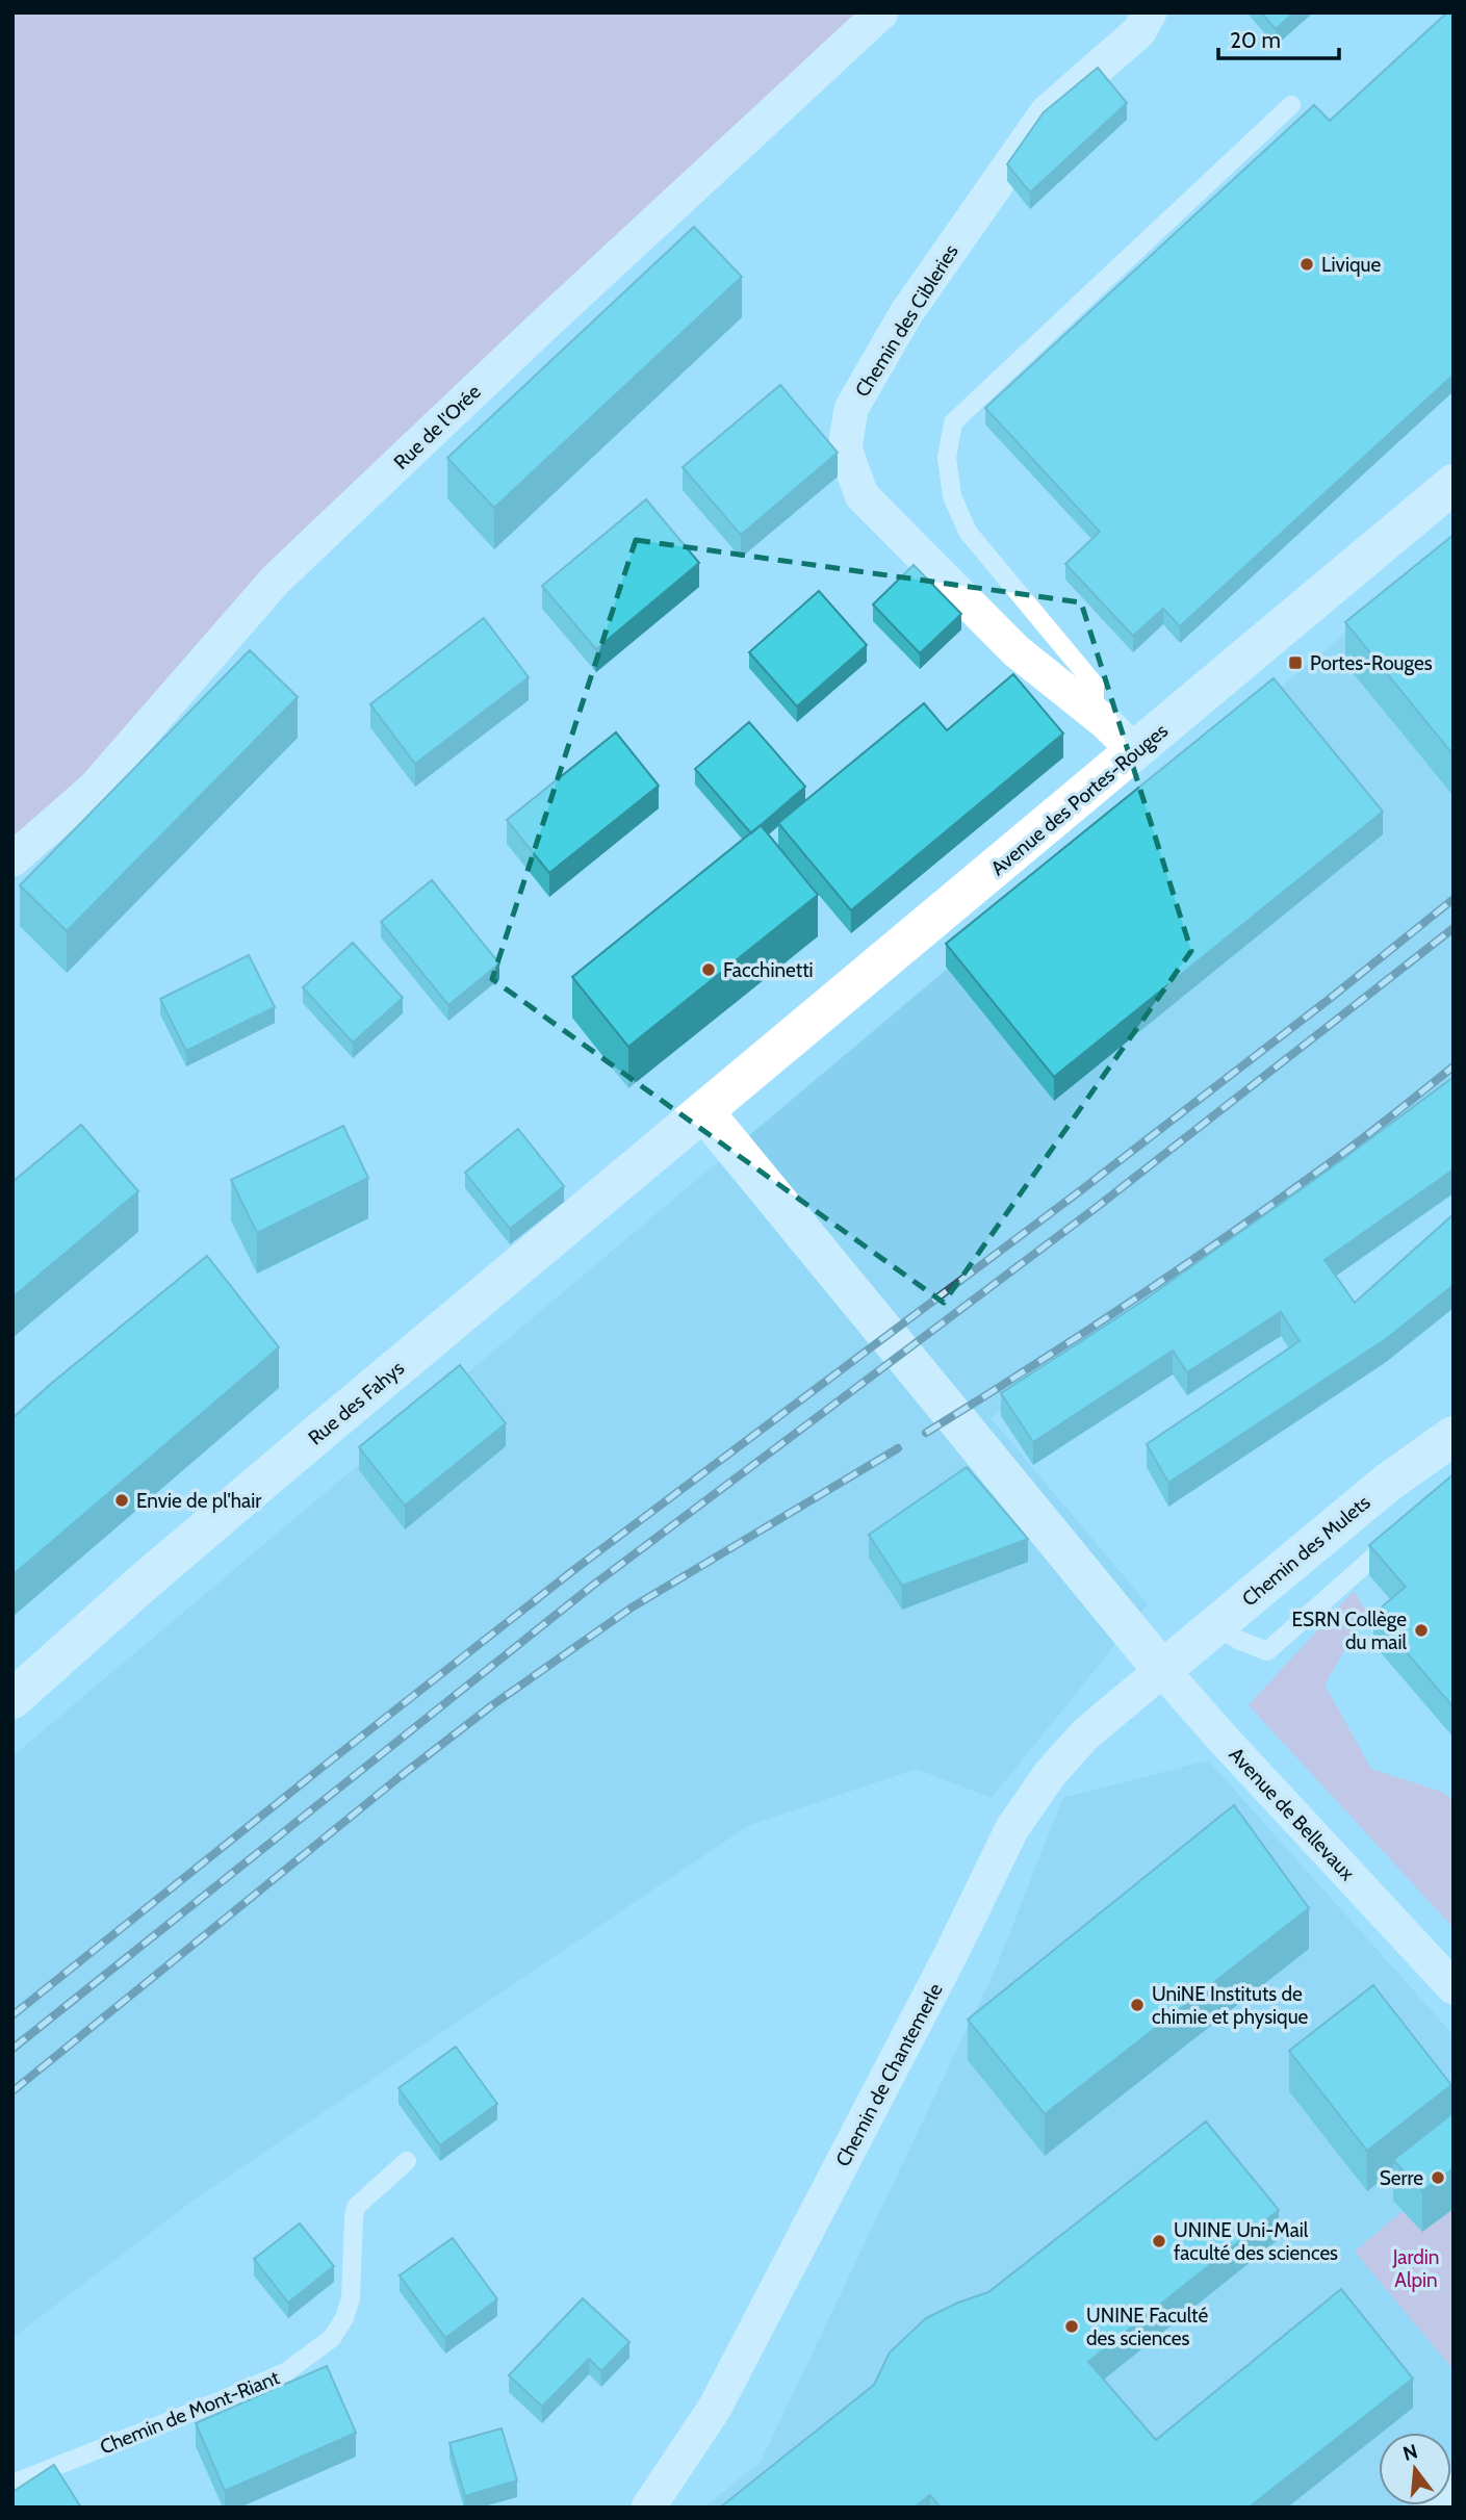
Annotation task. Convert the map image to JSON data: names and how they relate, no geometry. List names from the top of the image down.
{
  "streets": {
    "main road": [
      "Avenue des Portes-Rouges",
      "Rue des Fahys",
      "Chemin des Mulets",
      "Avenue de Bellevaux"
    ],
    "street": ["Chemin des Cibleries", "Rue de l'Orée", "Chemin de Chantemerle"],
    "lane": ["Chemin de Mont-Riant"]
  },
  "crossings": [
    ["Chemin des Cibleries", "Avenue des Portes-Rouges"],
    ["Avenue des Portes-Rouges", "Rue des Fahys"],
    ["Avenue des Portes-Rouges", "Avenue de Bellevaux"],
    ["Rue des Fahys", "Avenue de Bellevaux"],
    ["Chemin des Mulets", "Avenue de Bellevaux"],
    ["Chemin des Mulets", "Chemin de Chantemerle"],
    ["Avenue de Bellevaux", "Chemin de Chantemerle"]
  ],
  "parks": ["Jardin Alpin"],
  "places": {
    "other": [
      "Livique",
      "Facchinetti",
      "Envie de pl'hair",
      "ESRN Collège du mail",
      "UniNE Instituts de chimie et physique",
      "Serre",
      "UNINE Uni-Mail faculté des sciences",
      "UNINE Faculté des sciences"
    ],
    "transit": ["Portes-Rouges"]
  },
  "scale_bar": "20 m",
  "north": "top"
}
